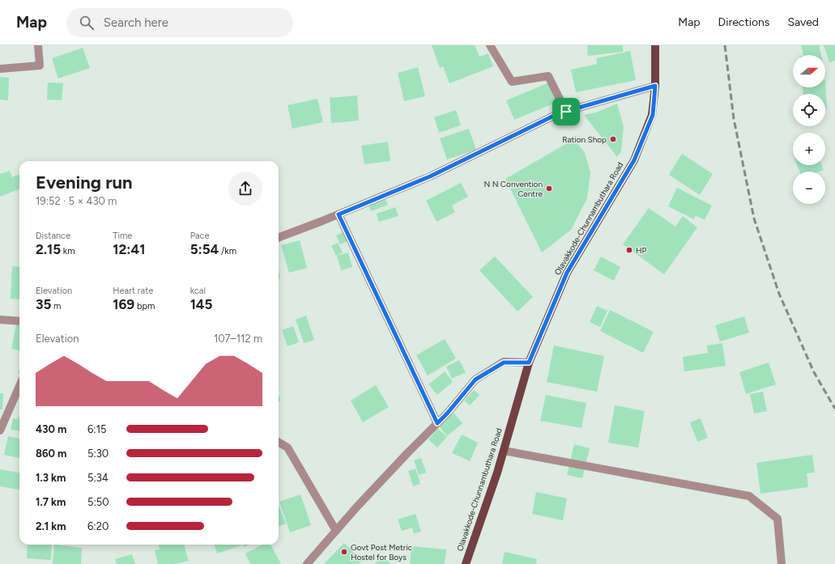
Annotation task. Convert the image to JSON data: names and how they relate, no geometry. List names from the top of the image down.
{
  "streets": {
    "main road": ["Olavakkode-Chunnambuthara Road"]
  },
  "places": [
    "Ration Shop",
    "N N Convention Centre",
    "HP",
    "Govt Post Metric Hostel for Boys"
  ],
  "north": "right",
  "page": {
    "header": "Map",
    "search": "Search here",
    "nav": ["Map", "Directions", "Saved"],
    "map_buttons": ["+", "−"],
    "heading": ["Evening run", "19:52 · 5 × 430 m"],
    "stats": [
      ["Distance", "2.15 km"],
      ["Time", "12:41"],
      ["Pace", "5:54 /km"],
      ["Elevation", "35 m"],
      ["Heart rate", "169 bpm"],
      ["kcal", "145"]
    ],
    "chart": ["Elevation", "107–112 m"],
    "list": [
      {
        "name": "430 m",
        "note": "6:15"
      },
      {
        "name": "860 m",
        "note": "5:30"
      },
      {
        "name": "1.3 km",
        "note": "5:34"
      },
      {
        "name": "1.7 km",
        "note": "5:50"
      },
      {
        "name": "2.1 km",
        "note": "6:20"
      }
    ]
  }
}
